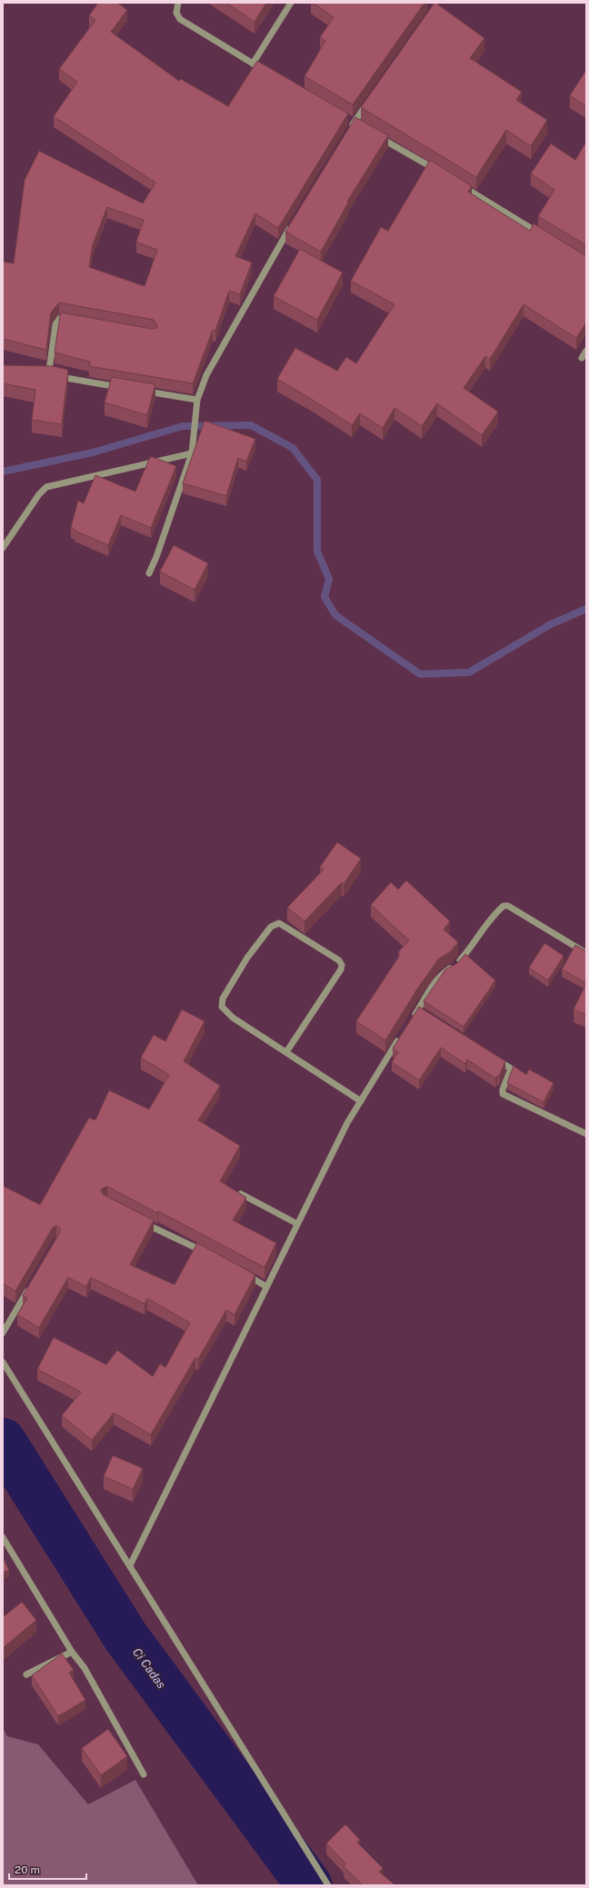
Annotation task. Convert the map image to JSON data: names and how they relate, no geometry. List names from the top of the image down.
{
  "water": ["Ci Cadas"],
  "scale_bar": "20 m"
}
